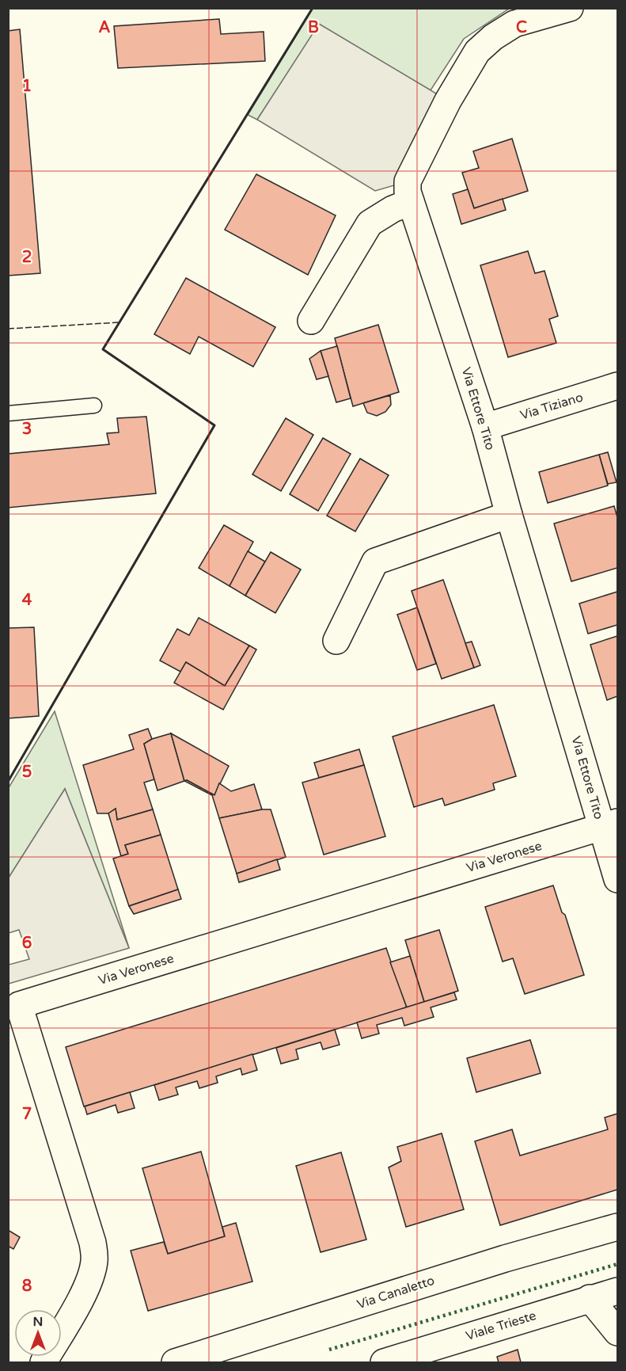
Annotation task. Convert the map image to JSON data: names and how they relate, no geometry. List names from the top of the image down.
{
  "streets": {
    "street": [
      "Via Tiziano",
      "Via Ettore Tito",
      "Via Veronese",
      "Via Canaletto",
      "Viale Trieste"
    ]
  },
  "crossings": [
    ["Via Tiziano", "Via Ettore Tito"],
    ["Via Ettore Tito", "Via Veronese"]
  ],
  "north": "top",
  "grid": {
    "columns": ["A", "B", "C"],
    "rows": [
      "1",
      "2",
      "3",
      "4",
      "5",
      "6",
      "7",
      "8"
    ]
  }
}
